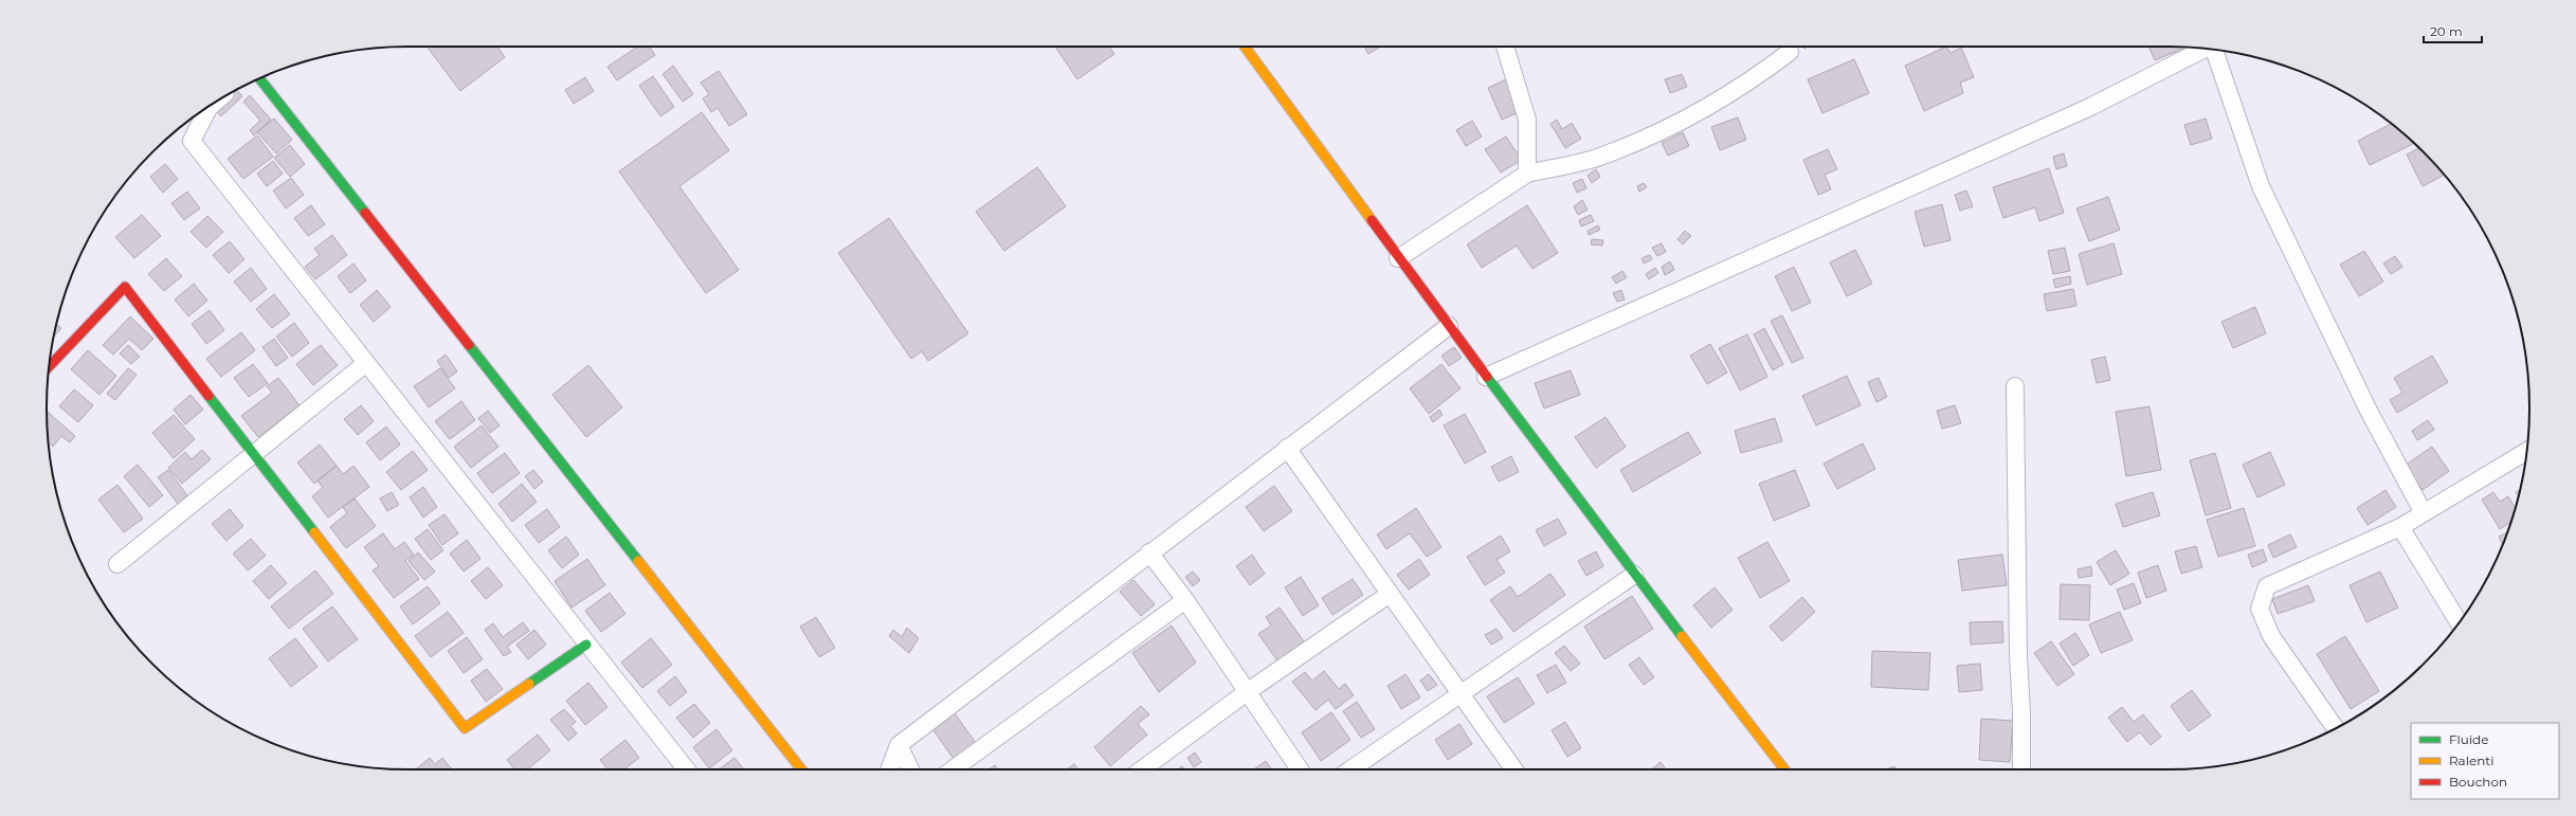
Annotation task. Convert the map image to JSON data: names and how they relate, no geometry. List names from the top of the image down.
{
  "legend": ["Fluide", "Ralenti", "Bouchon"],
  "scale_bar": "20 m"
}
